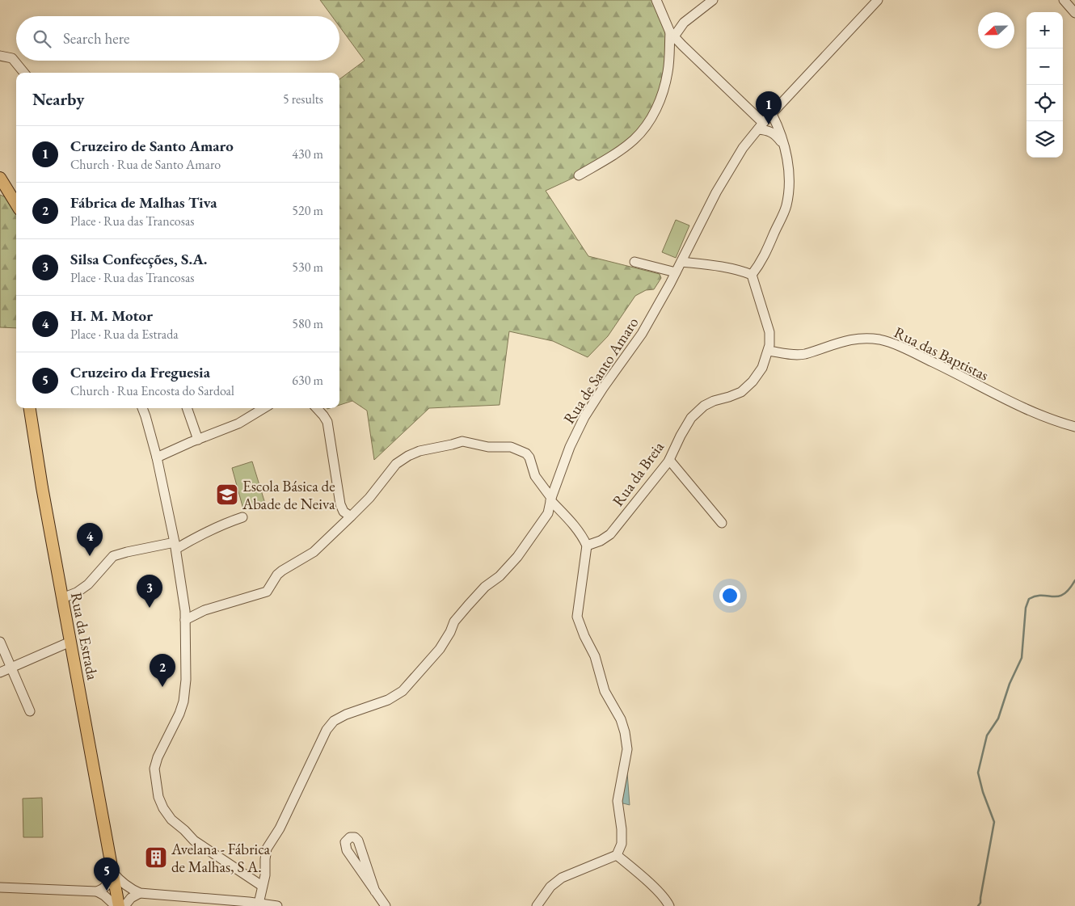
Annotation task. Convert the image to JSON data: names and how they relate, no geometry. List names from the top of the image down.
{
  "streets": {
    "main road": ["Rua da Estrada"],
    "street": ["Rua das Baptistas", "Rua de Santo Amaro", "Rua da Breia"]
  },
  "crossings": [
    ["Rua das Baptistas", "Rua da Breia"]
  ],
  "places": {
    "school or university": ["Escola Básica de Abade de Neiva"],
    "building": ["Avelana - Fábrica de Malhas, S A."]
  },
  "north": "left",
  "page": {
    "map_buttons": ["+", "−"],
    "search": "Search here",
    "heading": ["Nearby", "5 results"],
    "pins": [
      "1",
      "4",
      "3",
      "2",
      "5"
    ],
    "list": [
      {
        "mark": "1",
        "name": "Cruzeiro de Santo Amaro",
        "note": "Church · Rua de Santo Amaro",
        "value": "430 m"
      },
      {
        "mark": "2",
        "name": "Fábrica de Malhas Tiva",
        "note": "Place · Rua das Trancosas",
        "value": "520 m"
      },
      {
        "mark": "3",
        "name": "Silsa Confecções, S.A.",
        "note": "Place · Rua das Trancosas",
        "value": "530 m"
      },
      {
        "mark": "4",
        "name": "H. M. Motor",
        "note": "Place · Rua da Estrada",
        "value": "580 m"
      },
      {
        "mark": "5",
        "name": "Cruzeiro da Freguesia",
        "note": "Church · Rua Encosta do Sardoal",
        "value": "630 m"
      }
    ]
  }
}
